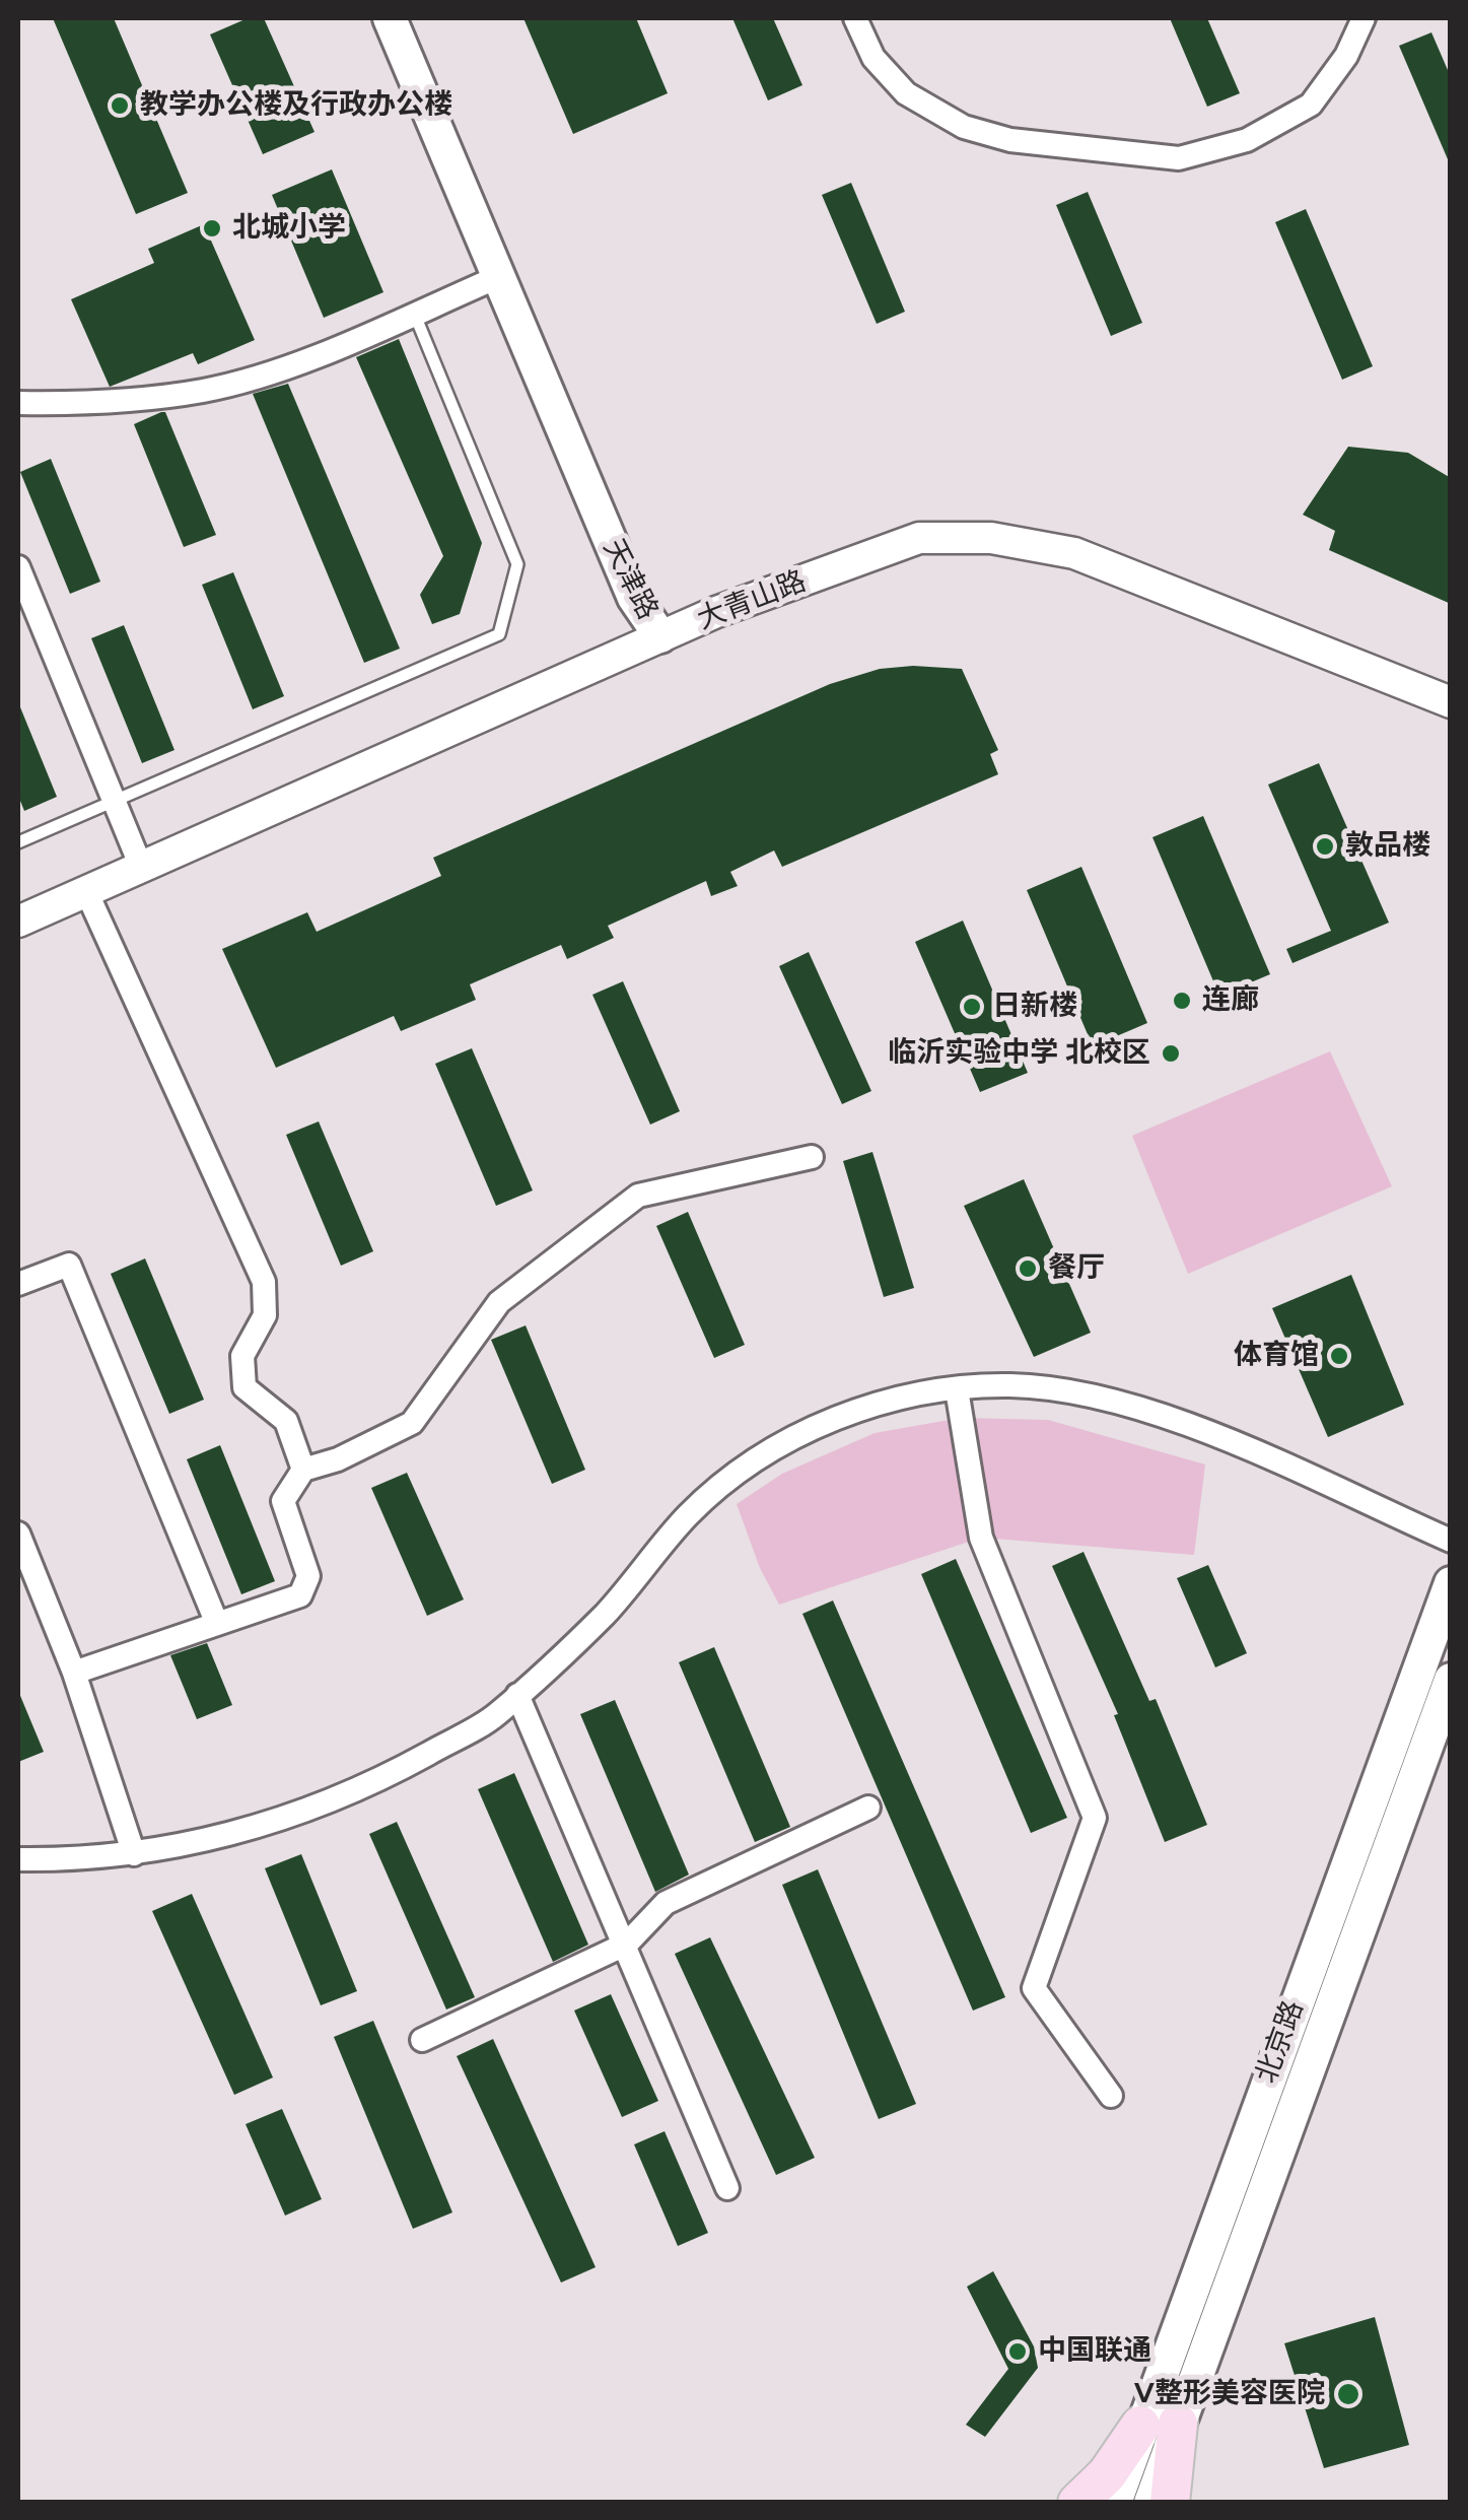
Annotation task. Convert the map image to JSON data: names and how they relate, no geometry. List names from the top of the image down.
{
  "streets": {
    "main road": ["天津路", "北京路"],
    "street": ["大青山路"]
  },
  "crossings": [
    ["天津路", "大青山路"]
  ],
  "places": [
    "教学办公楼及行政办公楼",
    "北城小学",
    "敦品楼",
    "连廊",
    "日新楼",
    "临沂实验中学 北校区",
    "餐厅",
    "体育馆",
    "中国联通",
    "V整形美容医院"
  ]
}
